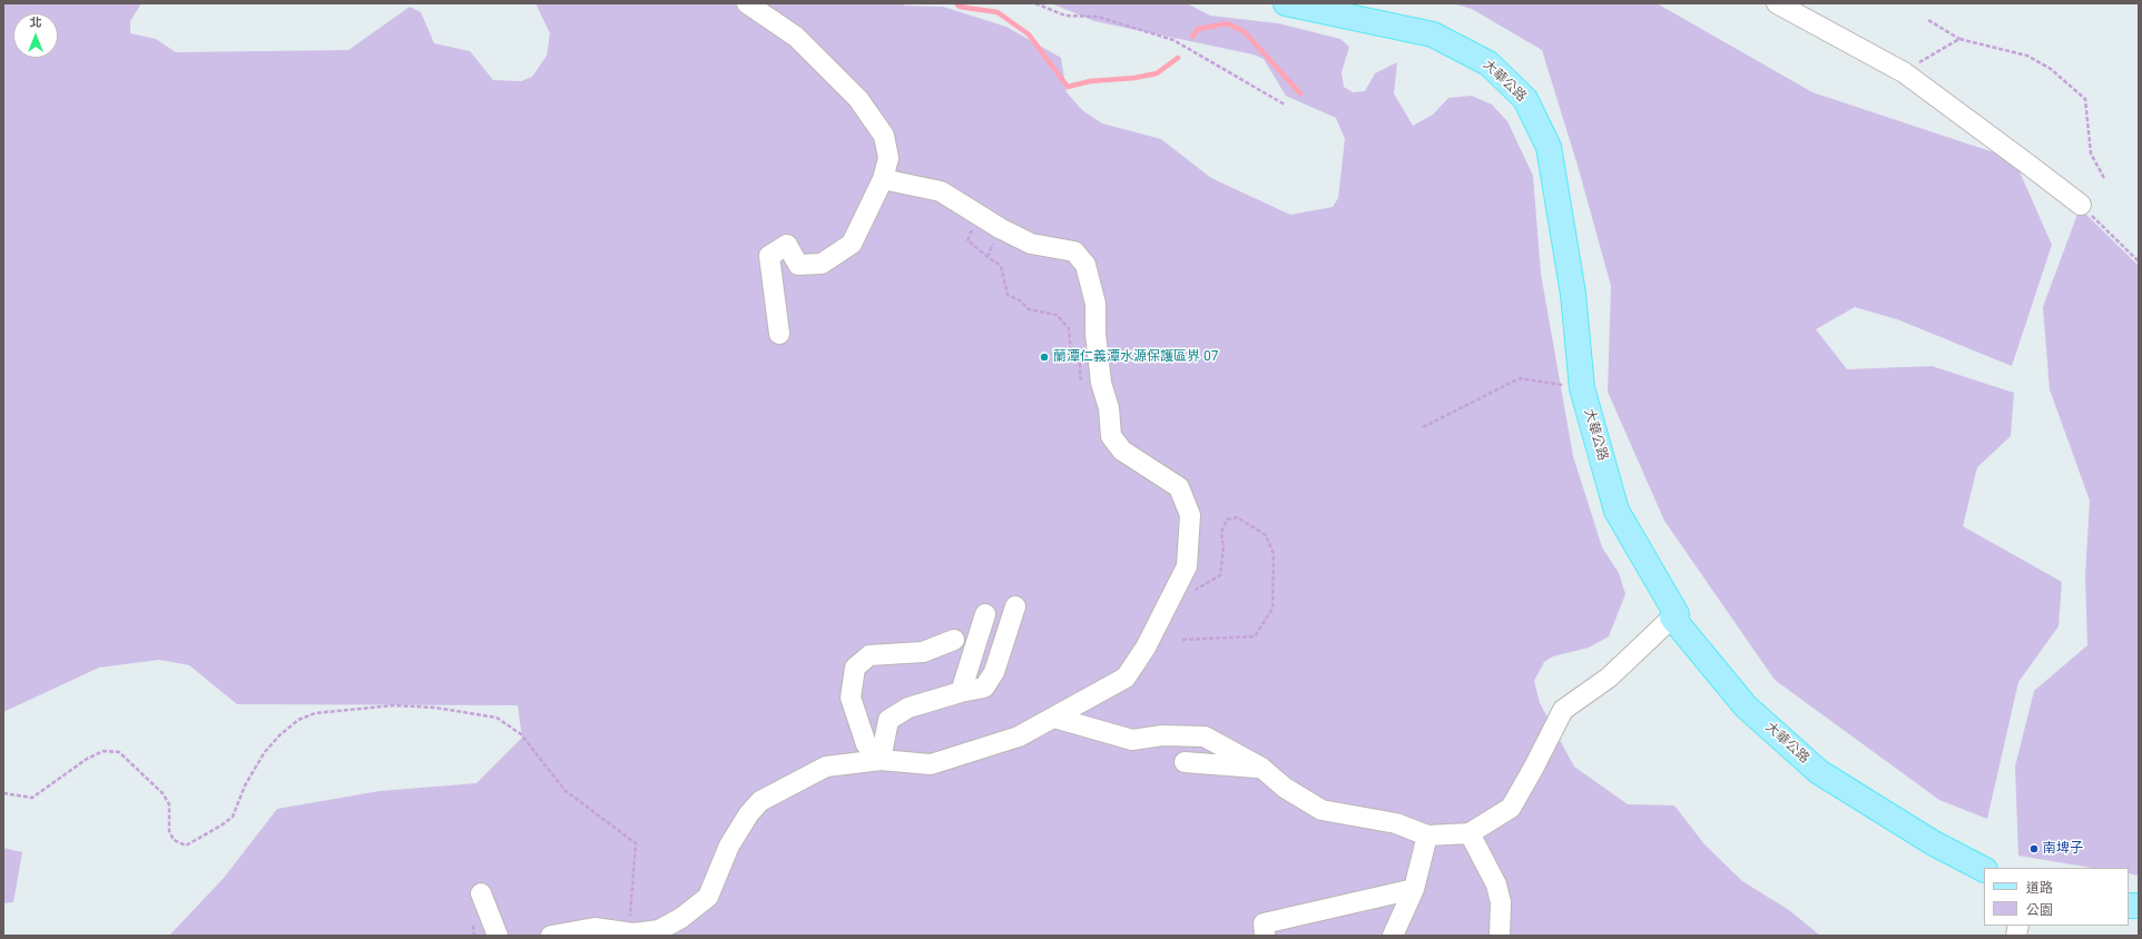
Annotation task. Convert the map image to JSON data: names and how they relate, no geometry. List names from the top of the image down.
{
  "streets": {
    "main road": ["大華公路"]
  },
  "places": ["蘭潭仁義潭水源保護區界 07", "南埤子"],
  "legend": ["道路", "公園"],
  "north": "top"
}
